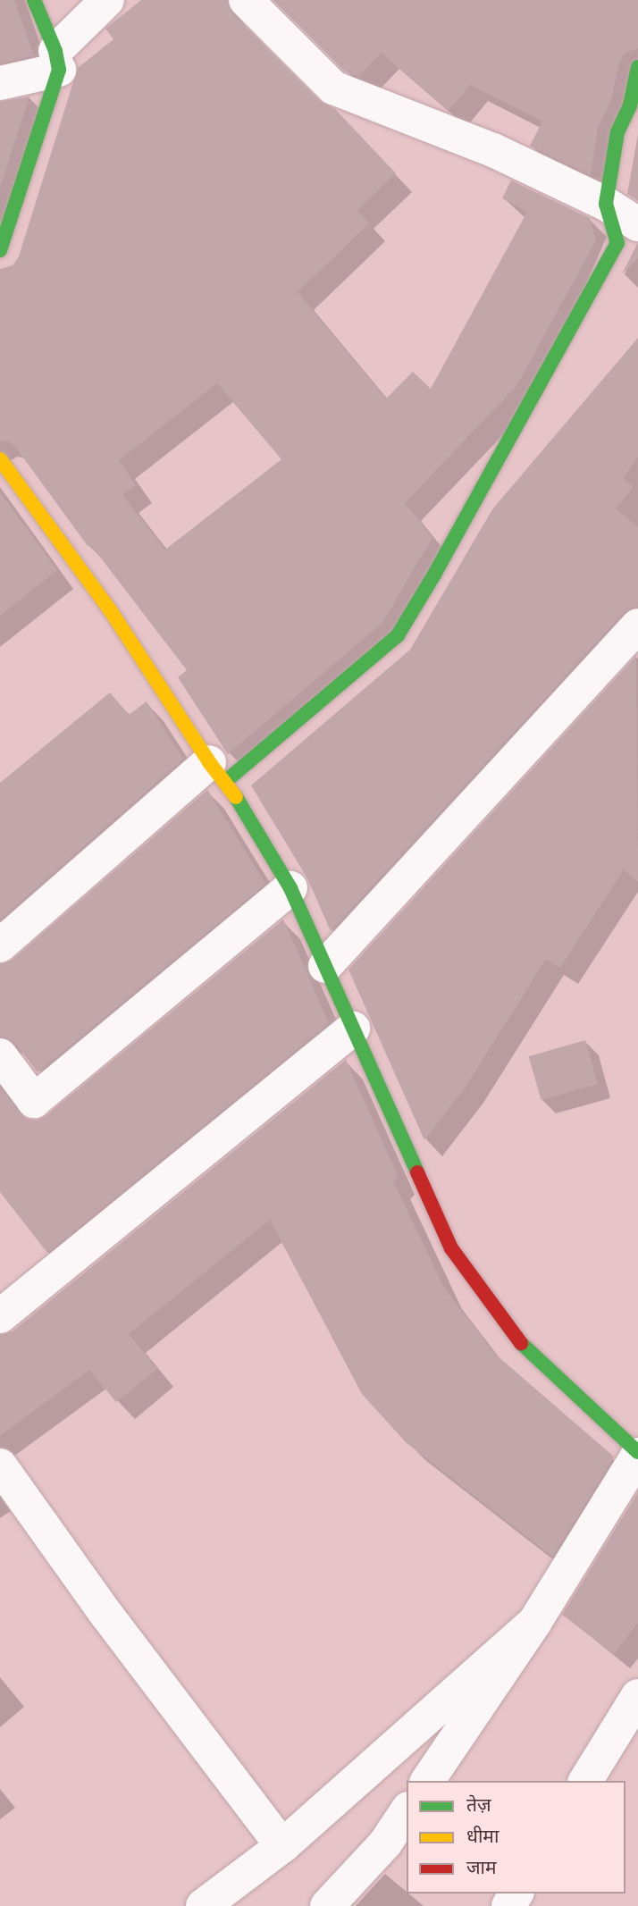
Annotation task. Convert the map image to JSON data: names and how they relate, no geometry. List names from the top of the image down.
{
  "legend": ["तेज़", "धीमा", "जाम"]
}
